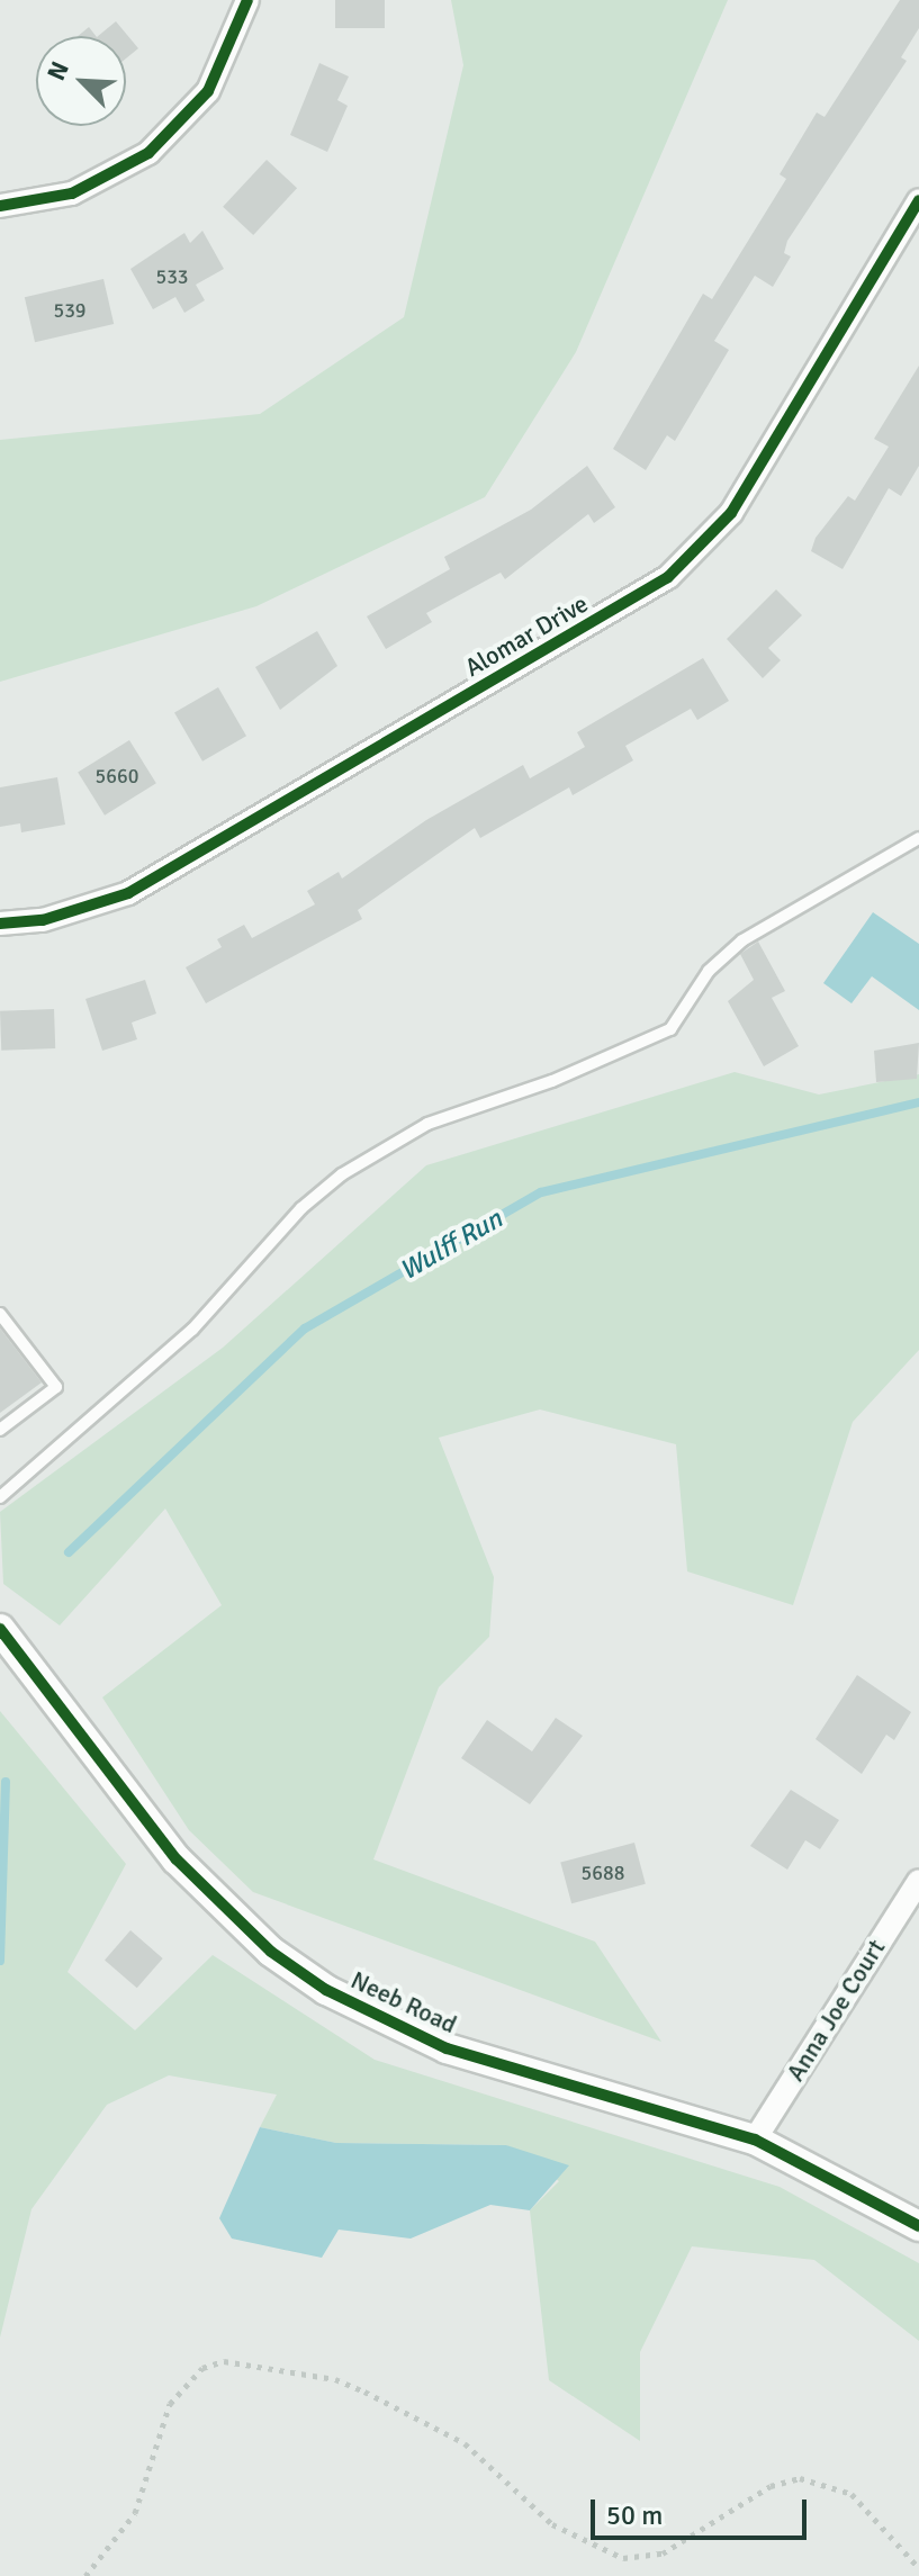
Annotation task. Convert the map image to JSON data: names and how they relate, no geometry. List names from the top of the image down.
{
  "streets": {
    "street": ["Alomar Drive", "Neeb Road", "Anna Joe Court"]
  },
  "crossings": [
    ["Neeb Road", "Anna Joe Court"]
  ],
  "water": ["Wulff Run"],
  "house_numbers": [
    "533",
    "539",
    "5660",
    "5688"
  ],
  "scale_bar": "50 m",
  "north": "top left"
}
